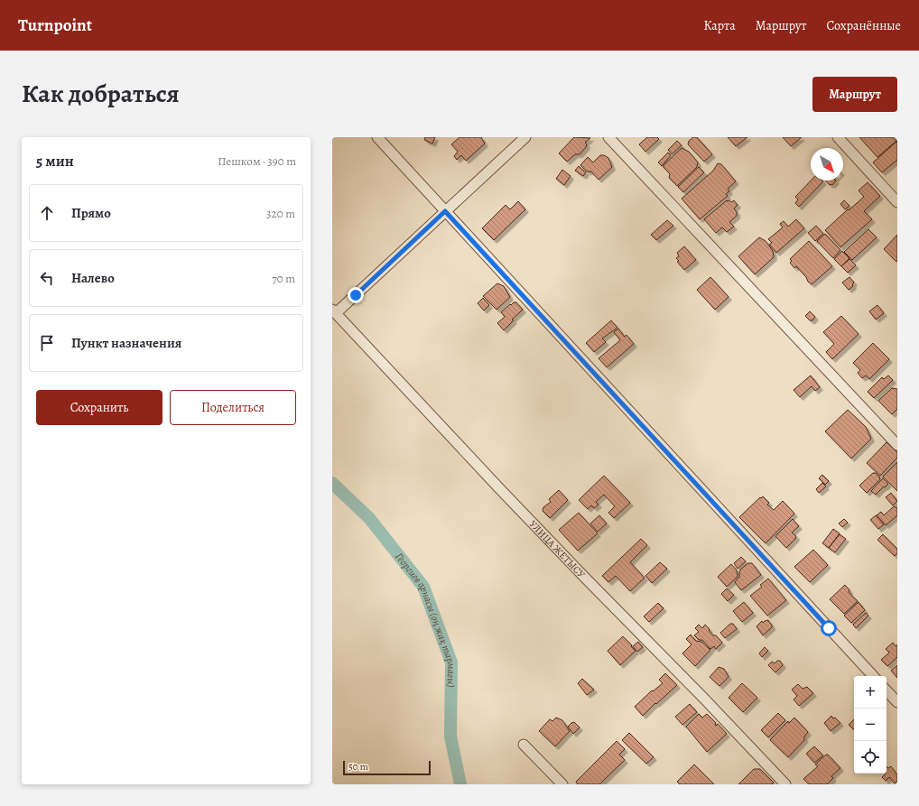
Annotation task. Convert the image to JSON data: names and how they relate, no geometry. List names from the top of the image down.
{
  "streets": {
    "street": ["УЛИЦА ЖЕТЫСУ"]
  },
  "water": ["Георгиев арнасы (оң жақ тармағы)"],
  "scale_bar": "50 m",
  "north": "bottom right",
  "page": {
    "header": "Turnpoint",
    "nav": ["Карта", "Маршрут", "Сохранённые"],
    "title": "Как добраться",
    "buttons": [
      "Маршрут",
      ["Сохранить", "Поделиться"]
    ],
    "heading": ["5 мин", "Пешком · 390 m"],
    "list": [
      ["Прямо", "320 m"],
      ["Налево", "70 m"],
      "Пункт назначения"
    ],
    "map_buttons": ["+", "−"],
    "scale": "50 m"
  }
}
